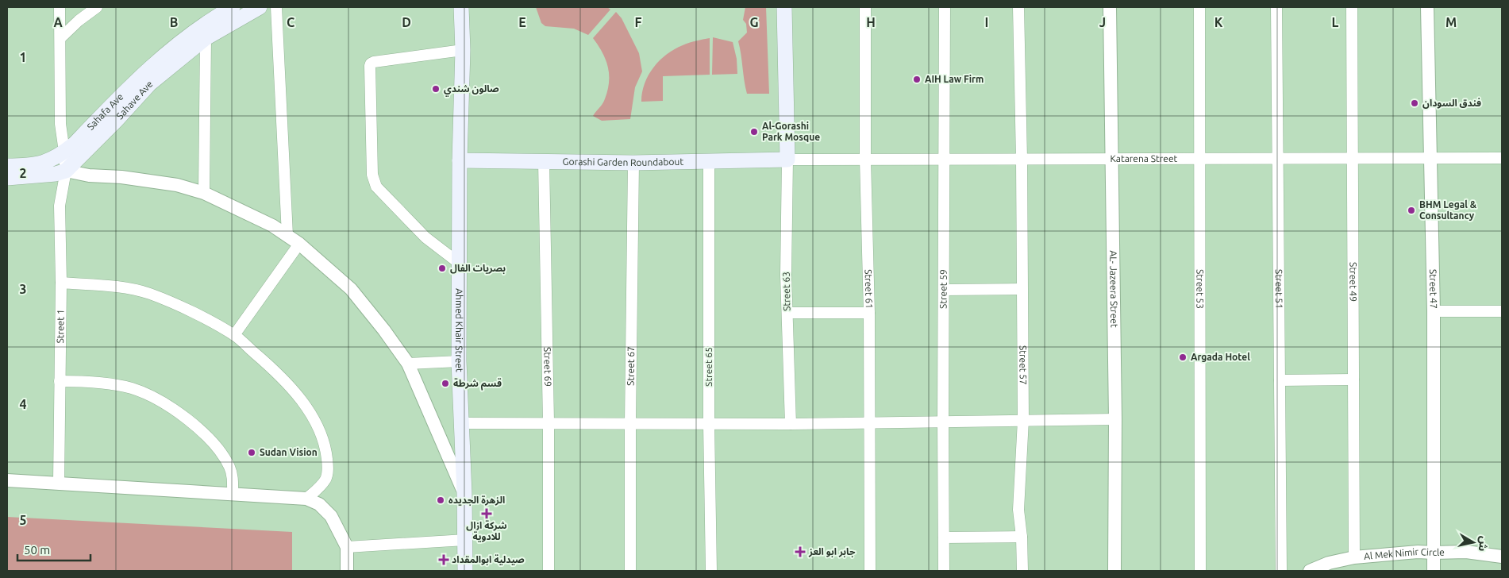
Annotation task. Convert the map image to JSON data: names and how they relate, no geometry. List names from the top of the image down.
{
  "streets": {
    "main road": [
      "Sahave Ave",
      "Sahafa Ave",
      "Gorashi Garden Roundabout",
      "Ahmed Khair Street"
    ],
    "street": [
      "Katarena Street",
      "Street 49",
      "Street 61",
      "Street 59",
      "AL- Jazeera Street",
      "Street 53",
      "Street 51",
      "Street 47",
      "Street 63",
      "Street 1",
      "Street 57",
      "Street 69",
      "Street 67",
      "Street 65",
      "Al Mek Nimir Circle"
    ]
  },
  "crossings": [
    ["Sahave Ave", "Street 1"],
    ["Katarena Street", "Gorashi Garden Roundabout"],
    ["Katarena Street", "Street 49"],
    ["Katarena Street", "Street 61"],
    ["Katarena Street", "Street 59"],
    ["Katarena Street", "AL- Jazeera Street"],
    ["Katarena Street", "Street 53"],
    ["Katarena Street", "Street 51"],
    ["Katarena Street", "Street 47"],
    ["Katarena Street", "Street 63"],
    ["Katarena Street", "Street 57"],
    ["Gorashi Garden Roundabout", "Street 63"],
    ["Gorashi Garden Roundabout", "Ahmed Khair Street"],
    ["Gorashi Garden Roundabout", "Street 69"],
    ["Gorashi Garden Roundabout", "Street 67"],
    ["Gorashi Garden Roundabout", "Street 65"],
    ["Street 49", "Al Mek Nimir Circle"],
    ["Street 47", "Al Mek Nimir Circle"]
  ],
  "places": {
    "other": [
      "AIH Law Firm",
      "صالون شندي",
      "فندق السودان",
      "Al-Gorashi Park Mosque",
      "BHM Legal & Consultancy",
      "بصريات الفال",
      "Argada Hotel",
      "قسم شرطة",
      "Sudan Vision",
      "الزهرة الجديده"
    ],
    "health": ["شركة ازال للادوية", "جابر ابو العز", "صيدلية ابوالمقداد"]
  },
  "scale_bar": "50 m",
  "north": "right",
  "grid": {
    "columns": [
      "A",
      "B",
      "C",
      "D",
      "E",
      "F",
      "G",
      "H",
      "I",
      "J",
      "K",
      "L",
      "M"
    ],
    "rows": [
      "1",
      "2",
      "3",
      "4",
      "5"
    ]
  }
}
